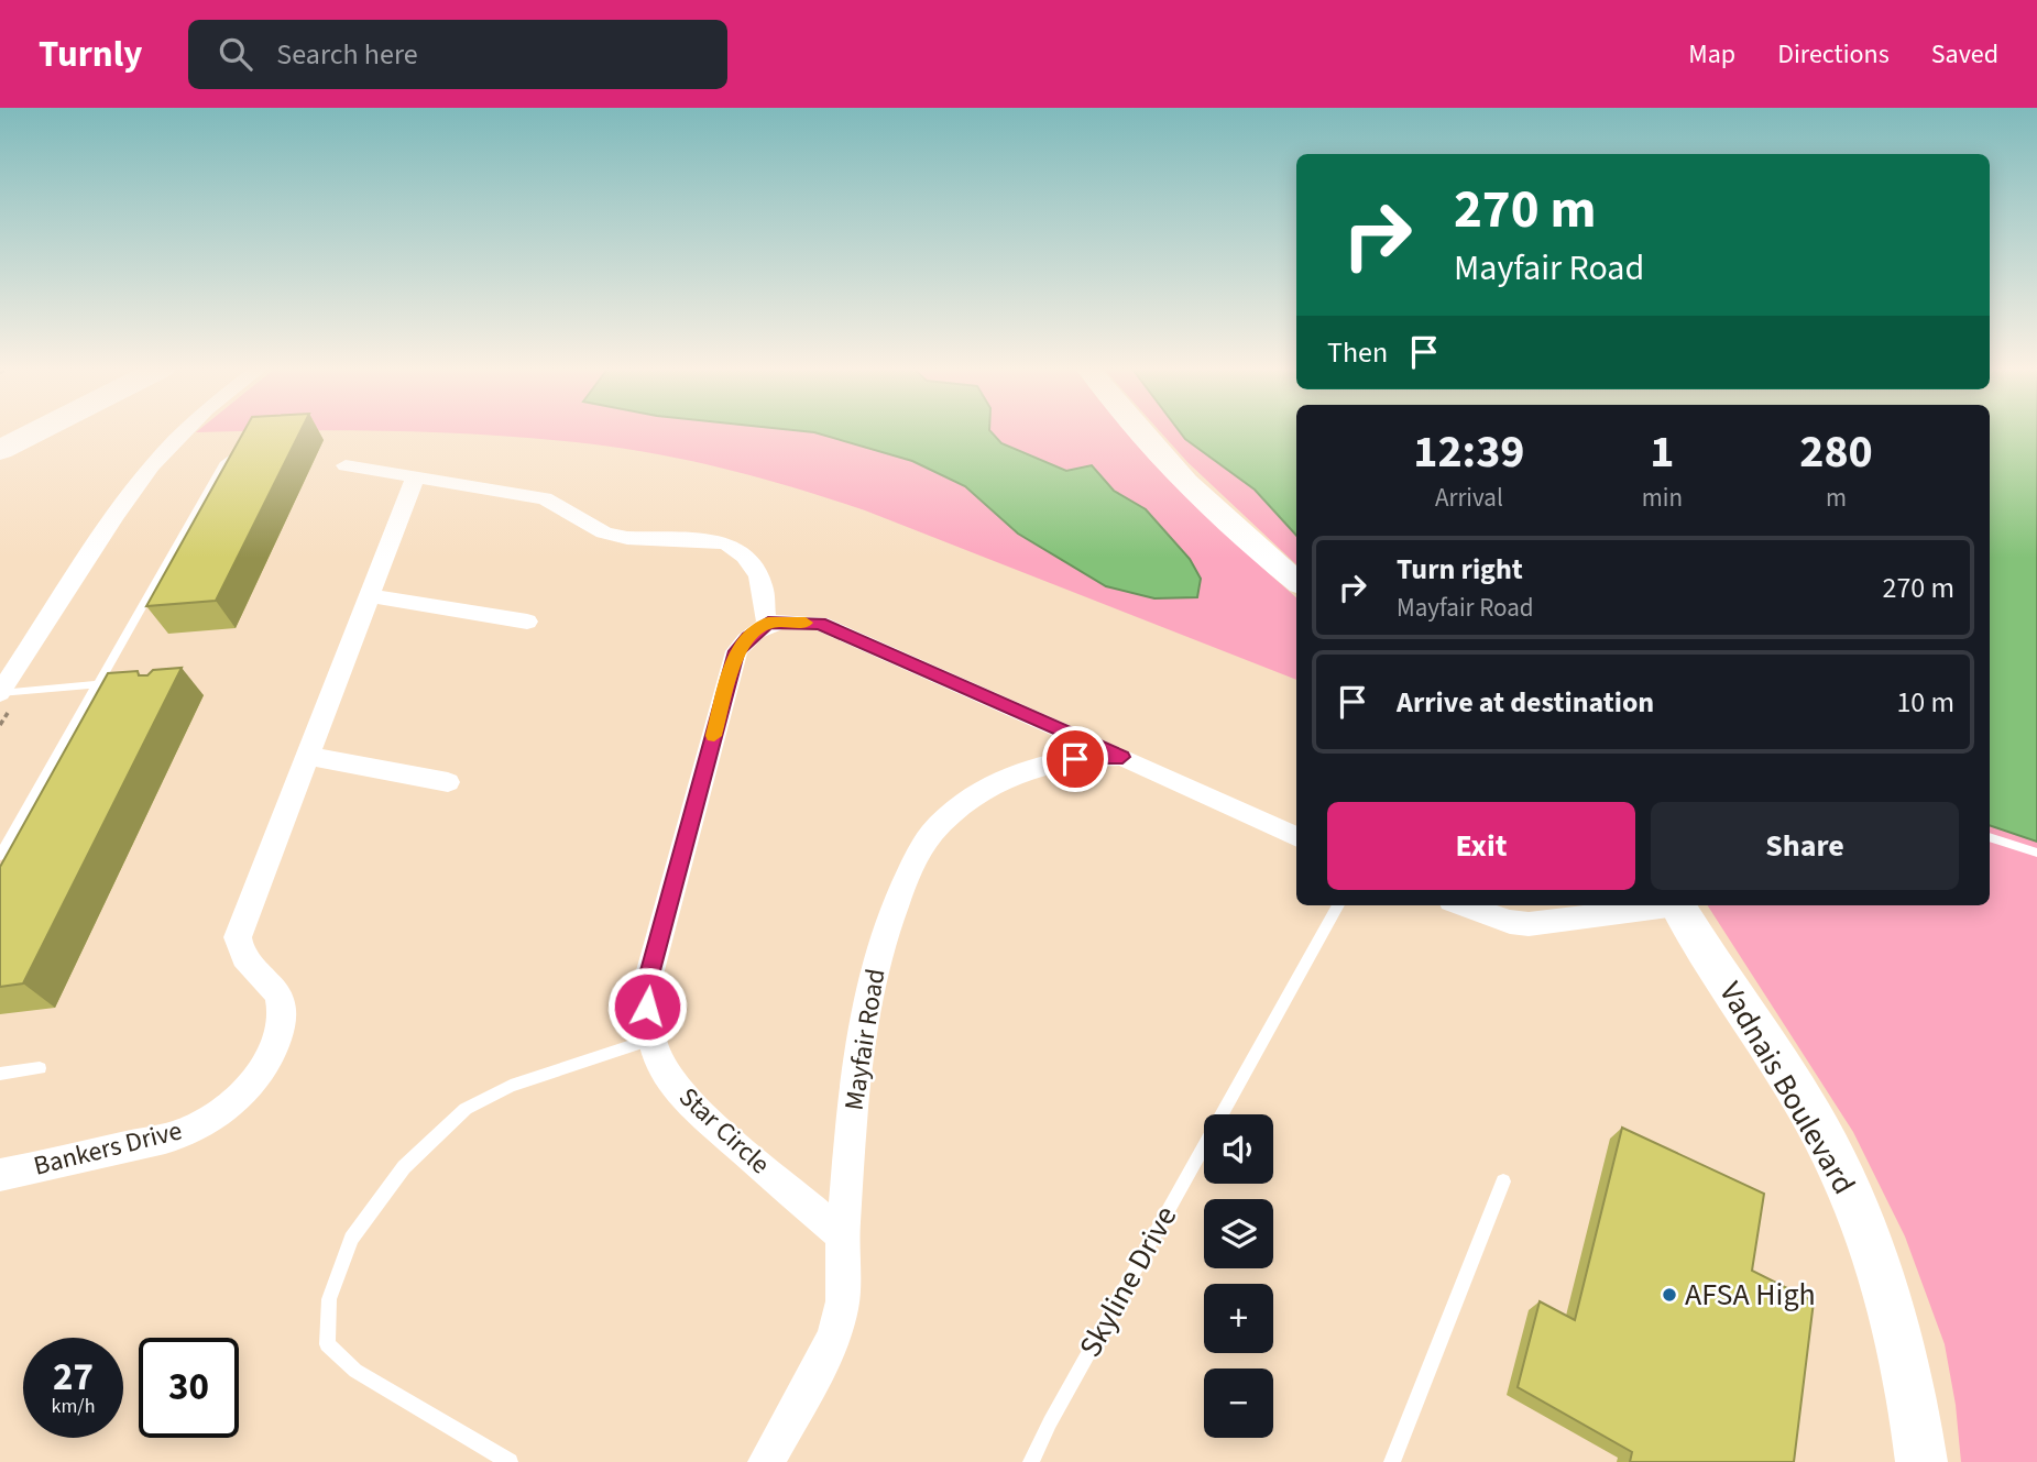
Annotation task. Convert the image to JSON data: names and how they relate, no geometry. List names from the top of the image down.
{
  "streets": {
    "street": [
      "Mayfair Road",
      "Vadnais Boulevard",
      "Star Circle",
      "Bankers Drive"
    ],
    "lane": ["Skyline Drive"]
  },
  "crossings": [
    ["Mayfair Road", "Star Circle"]
  ],
  "places": ["AFSA High"],
  "page": {
    "header": "Turnly",
    "search": "Search here",
    "nav": ["Map", "Directions", "Saved"],
    "turn": ["270 m", "Mayfair Road"],
    "then": "Then",
    "eta": [
      "12:39",
      "Arrival",
      "1",
      "min",
      "280",
      "m"
    ],
    "list": [
      {
        "name": "Turn right",
        "note": "Mayfair Road",
        "value": "270 m"
      },
      {
        "name": "Arrive at destination",
        "value": "10 m"
      }
    ],
    "buttons": ["Exit", "Share"],
    "map_buttons": ["+", "−"],
    "speed": "27 km/h",
    "limit": "30"
  }
}
